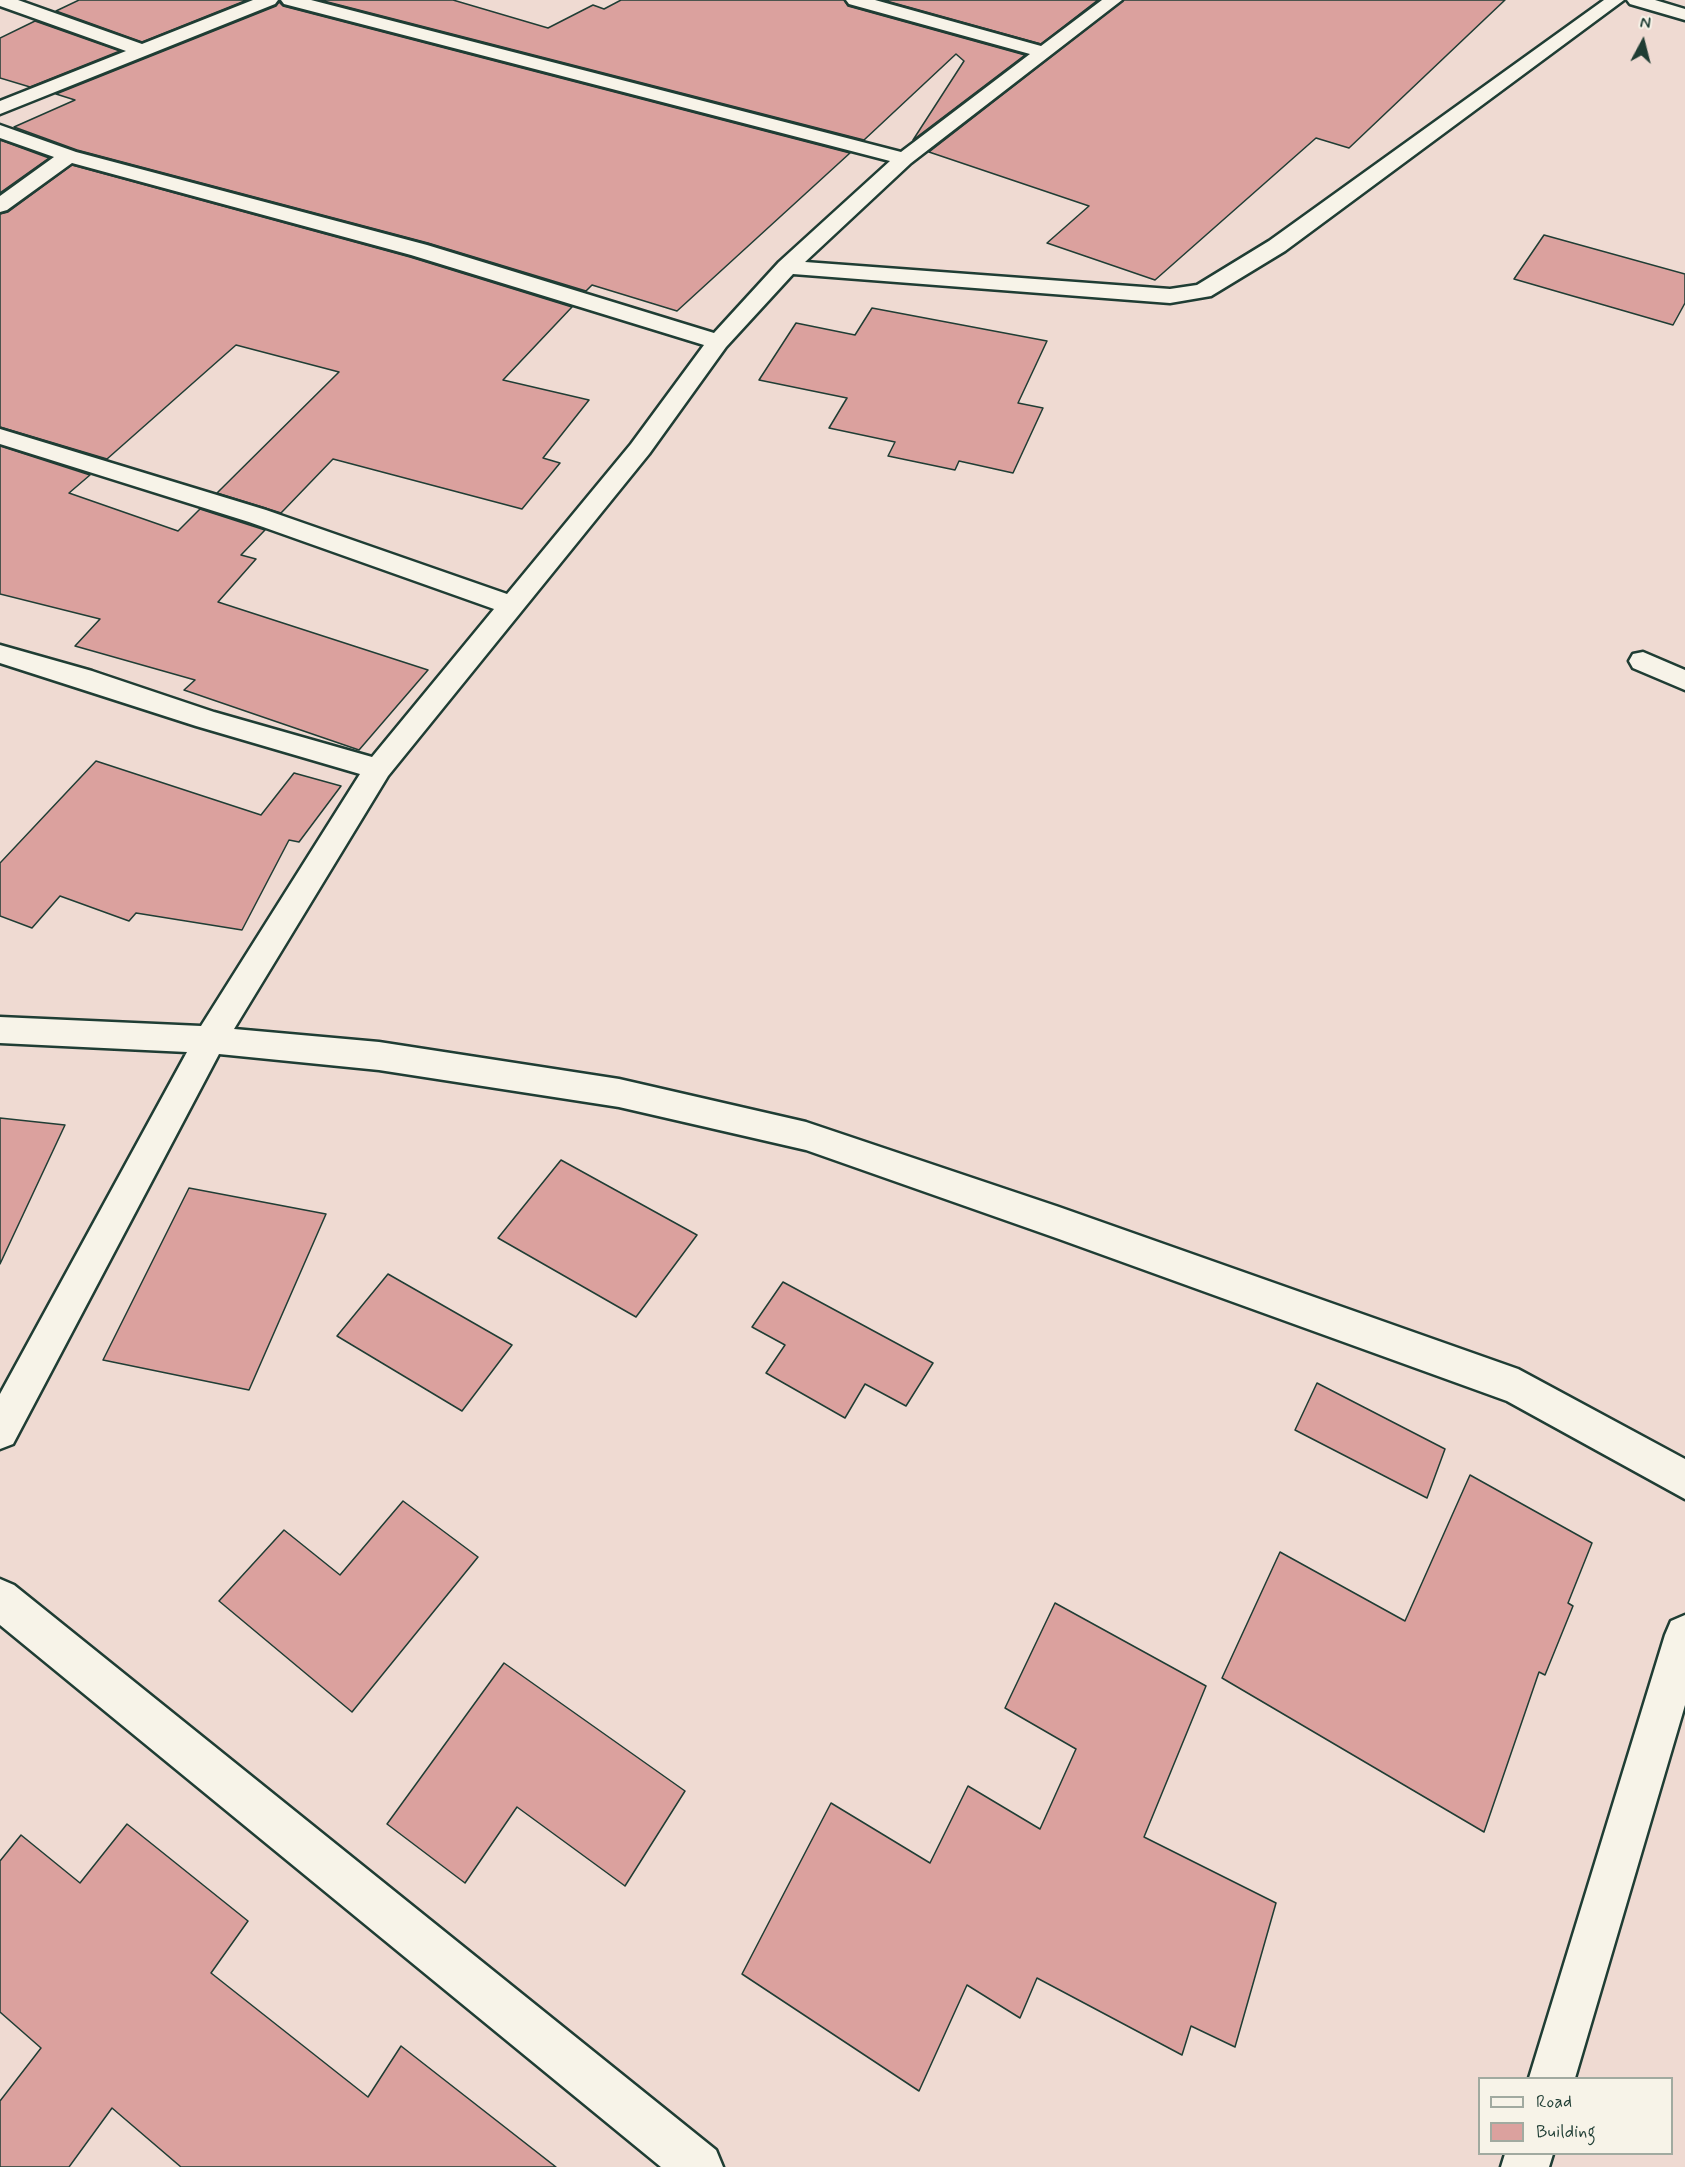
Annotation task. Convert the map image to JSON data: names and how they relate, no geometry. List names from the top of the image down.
{
  "legend": ["Road", "Building"],
  "north": "top"
}
